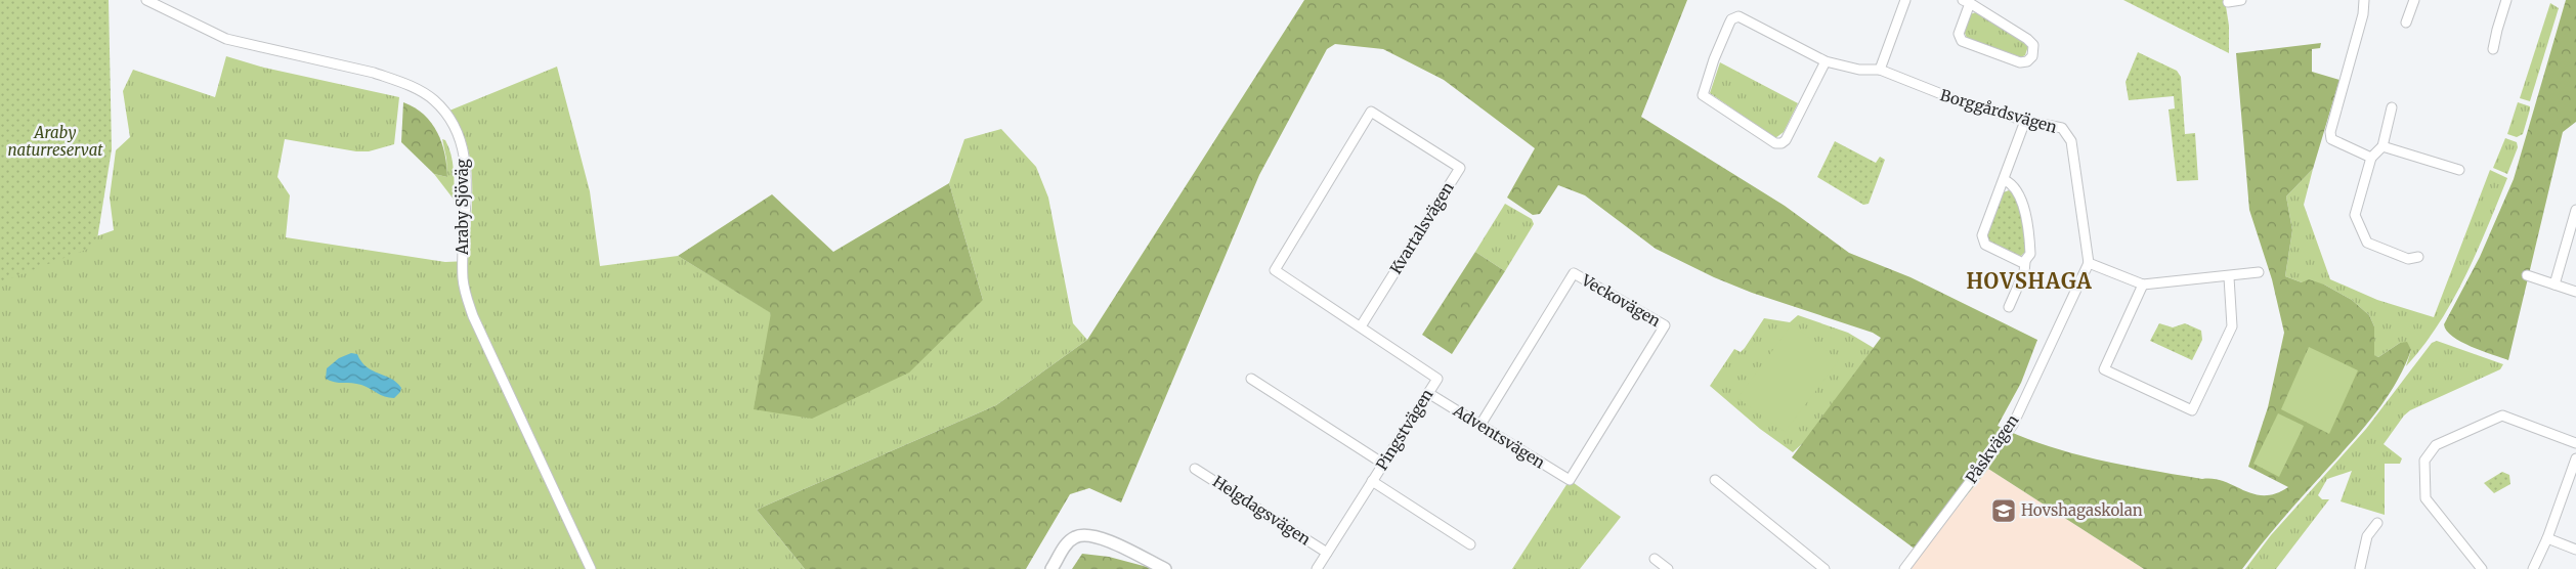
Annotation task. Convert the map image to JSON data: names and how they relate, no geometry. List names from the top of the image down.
{
  "streets": {
    "street": [
      "Borggårdsvägen",
      "Araby Sjöväg",
      "Kvartalsvägen",
      "Veckovägen",
      "Pingstvägen",
      "Adventsvägen",
      "Påskvägen",
      "Helgdagsvägen"
    ]
  },
  "crossings": [
    ["Borggårdsvägen", "Påskvägen"],
    ["Kvartalsvägen", "Pingstvägen"],
    ["Veckovägen", "Adventsvägen"],
    ["Pingstvägen", "Adventsvägen"],
    ["Pingstvägen", "Helgdagsvägen"]
  ],
  "districts": ["HOVSHAGA"],
  "parks": ["Araby naturreservat"],
  "places": {
    "school or university": ["Hovshagaskolan"]
  }
}
